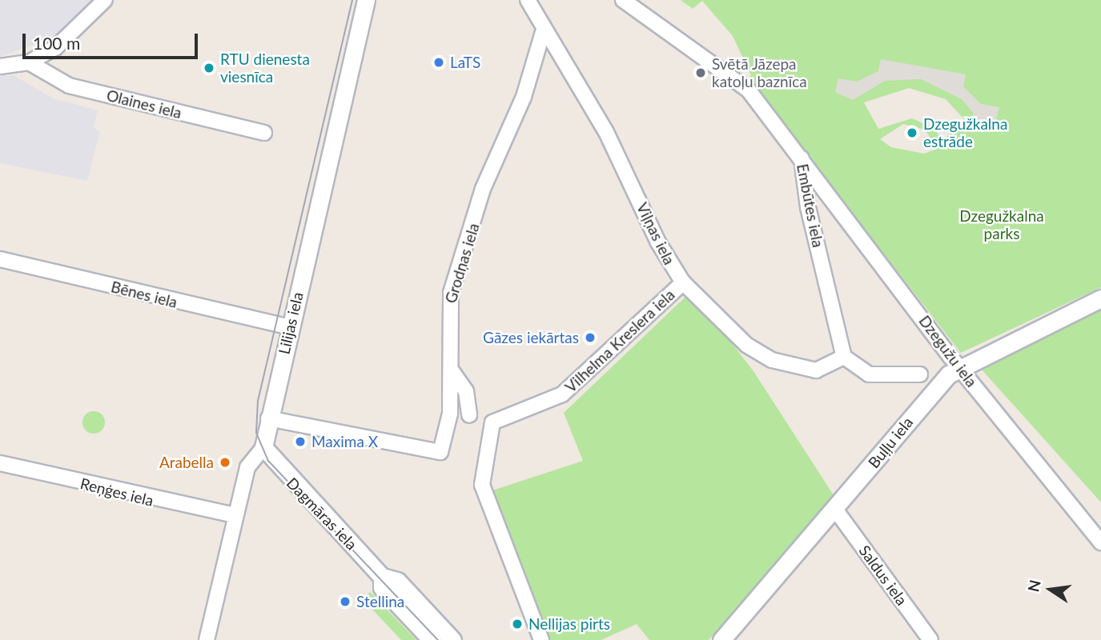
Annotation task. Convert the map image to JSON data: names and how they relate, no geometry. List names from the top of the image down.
{
  "streets": {
    "street": [
      "Olaines iela",
      "Embūtes iela",
      "Viļņas iela",
      "Grodņas iela",
      "Bēnes iela",
      "Lilijas iela",
      "Vilhelma Kreslera iela",
      "Dzegužu iela",
      "Buļļu iela",
      "Reņģes iela",
      "Dagmāras iela",
      "Saldus iela"
    ]
  },
  "crossings": [
    ["Embūtes iela", "Viļņas iela"],
    ["Embūtes iela", "Dzegužu iela"],
    ["Viļņas iela", "Grodņas iela"],
    ["Viļņas iela", "Vilhelma Kreslera iela"],
    ["Grodņas iela", "Lilijas iela"],
    ["Bēnes iela", "Lilijas iela"],
    ["Lilijas iela", "Dagmāras iela"],
    ["Dzegužu iela", "Buļļu iela"],
    ["Buļļu iela", "Saldus iela"]
  ],
  "parks": ["Dzegužkalna parks"],
  "places": [
    "LaTS",
    "RTU dienesta viesnīca",
    "Svētā Jāzepa katoļu baznīca",
    "Dzegužkalna estrāde",
    "Gāzes iekārtas",
    "Maxima X",
    "Arabella",
    "Stellina",
    "Nellijas pirts"
  ],
  "scale_bar": "100 m",
  "north": "left"
}
